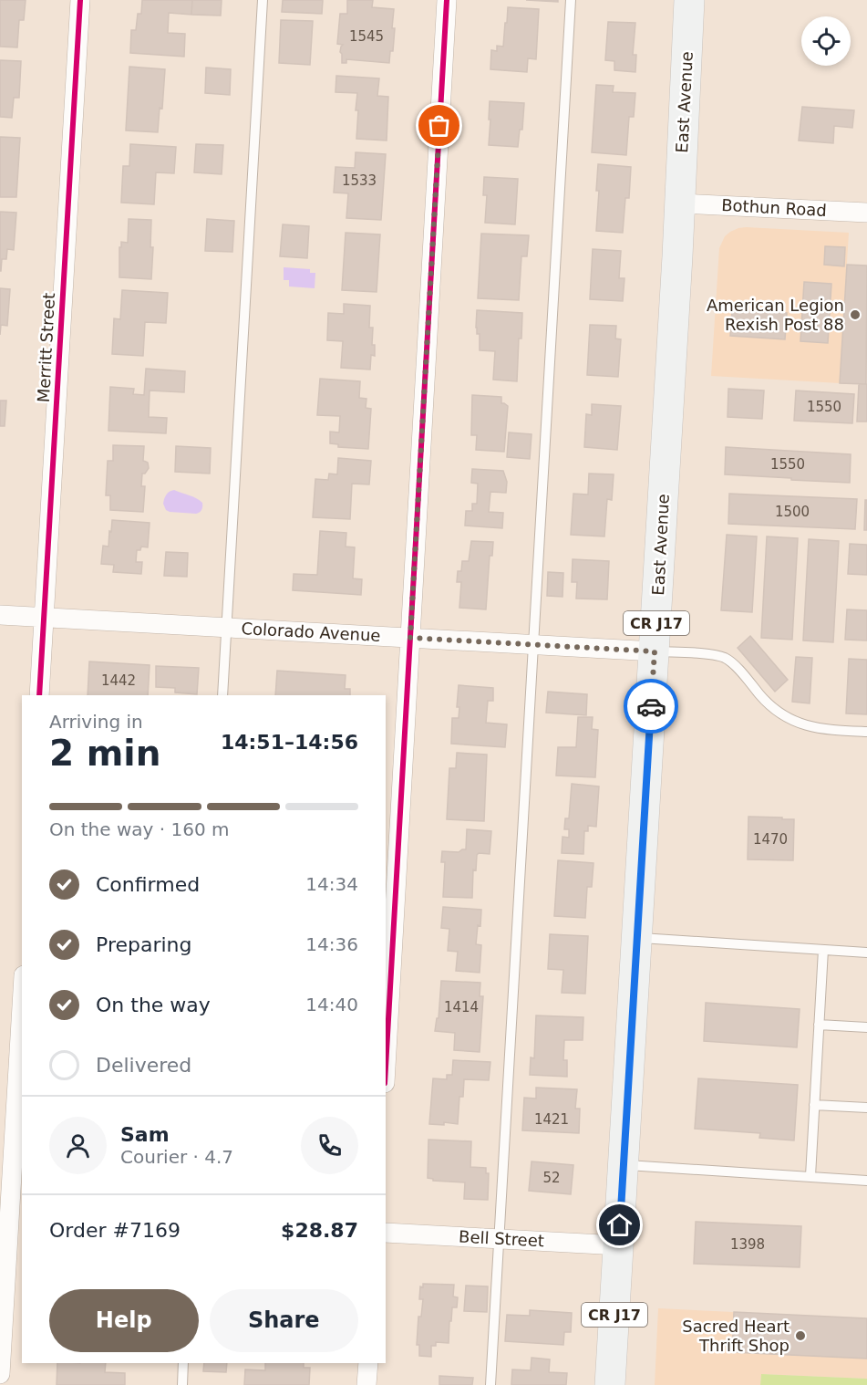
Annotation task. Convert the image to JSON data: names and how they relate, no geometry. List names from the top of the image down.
{
  "streets": {
    "main road": ["East Avenue", "CR J17"],
    "street": [
      "Bothun Road",
      "Merritt Street",
      "Colorado Avenue",
      "Bell Street"
    ]
  },
  "crossings": [
    ["East Avenue", "Bothun Road"],
    ["East Avenue", "Colorado Avenue"],
    ["East Avenue", "Bell Street"],
    ["Merritt Street", "Colorado Avenue"]
  ],
  "places": ["American Legion Rexish Post 88", "Sacred Heart Thrift Shop"],
  "house_numbers": [
    "1545",
    "1533",
    "1550",
    "1550",
    "1500",
    "1442",
    "1470",
    "1414",
    "1421",
    "52",
    "1398"
  ],
  "page": {
    "heading": ["2 min", "Arriving in", "14:51–14:56"],
    "panel": [
      "Sam",
      "Courier · 4.7",
      "Order #7169",
      "$28.87"
    ],
    "bar": "On the way · 160 m",
    "list": [
      ["Confirmed", "14:34"],
      ["Preparing", "14:36"],
      ["On the way", "14:40"],
      "Delivered"
    ],
    "buttons": ["Help", "Share"]
  }
}
